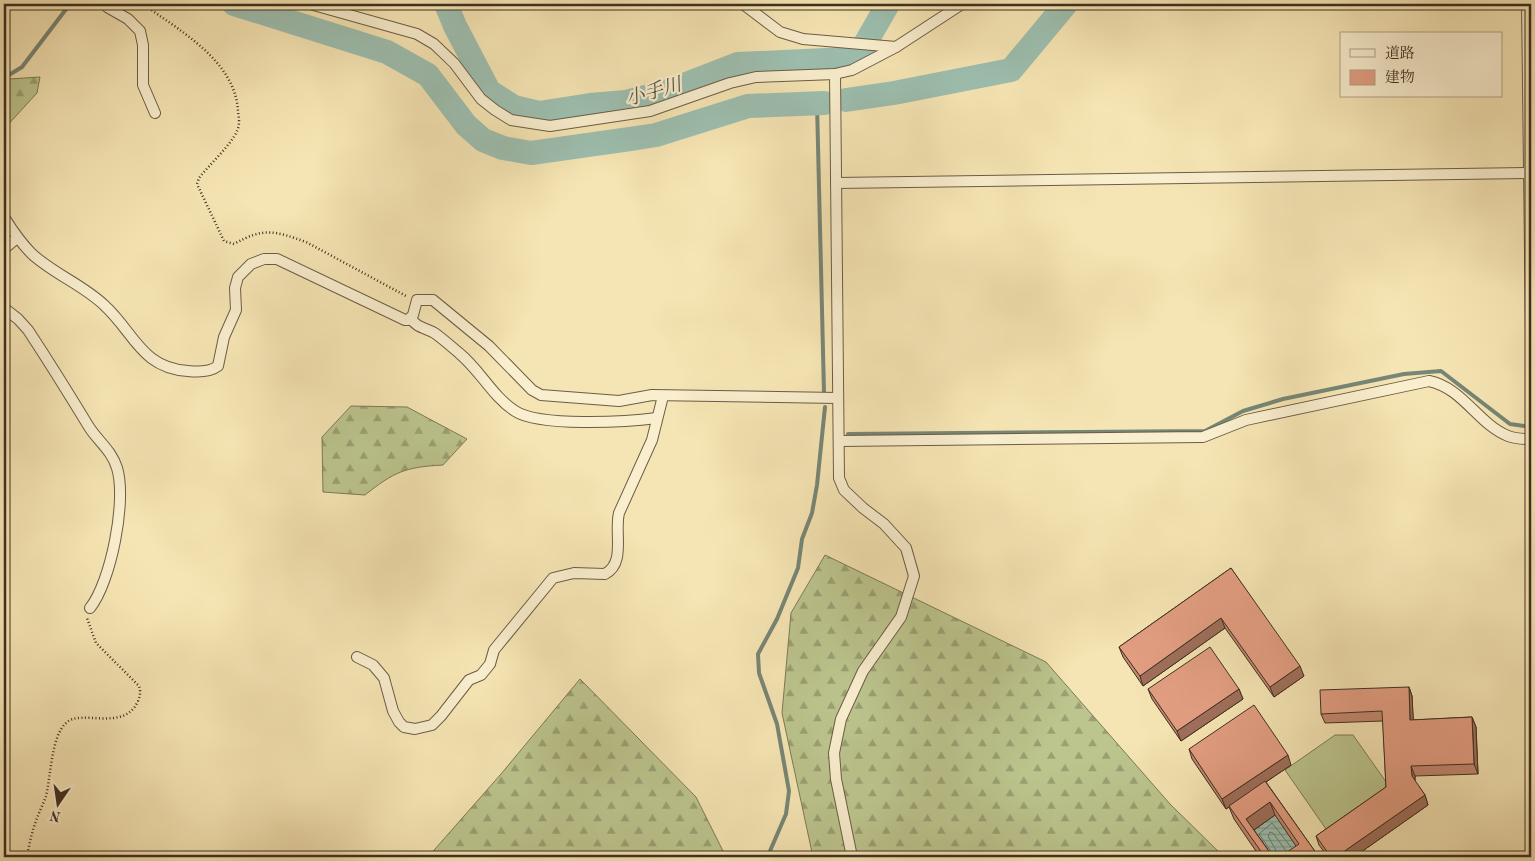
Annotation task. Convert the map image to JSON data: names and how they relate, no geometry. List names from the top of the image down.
{
  "water": ["小手川"],
  "legend": ["道路", "建物"],
  "north": "bottom"
}
